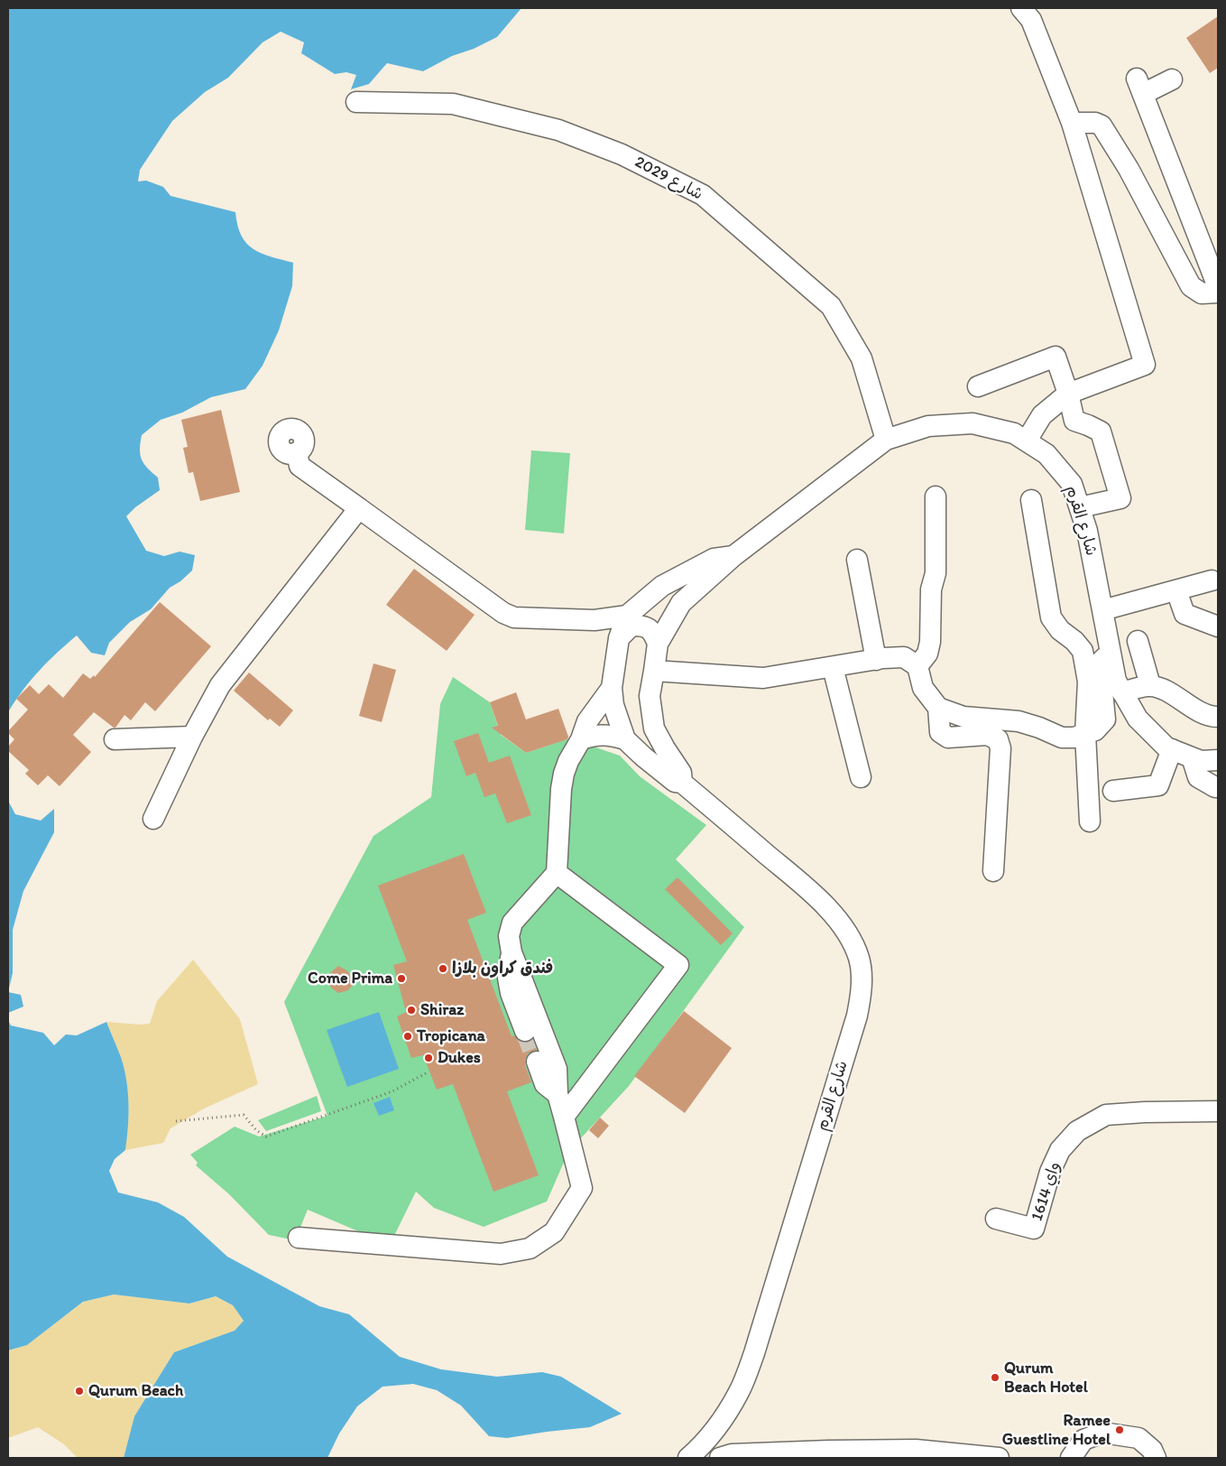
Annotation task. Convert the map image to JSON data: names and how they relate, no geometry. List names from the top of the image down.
{
  "streets": {
    "street": ["2029 شارع", "شارع القرم", "واي 1614"]
  },
  "crossings": [
    ["2029 شارع", "شارع القرم"]
  ],
  "places": [
    "فندق كراون بلازا",
    "Come Prima",
    "Shiraz",
    "Tropicana",
    "Dukes",
    "Qurum Beach Hotel",
    "Qurum Beach",
    "Ramee Guestline Hotel"
  ]
}
